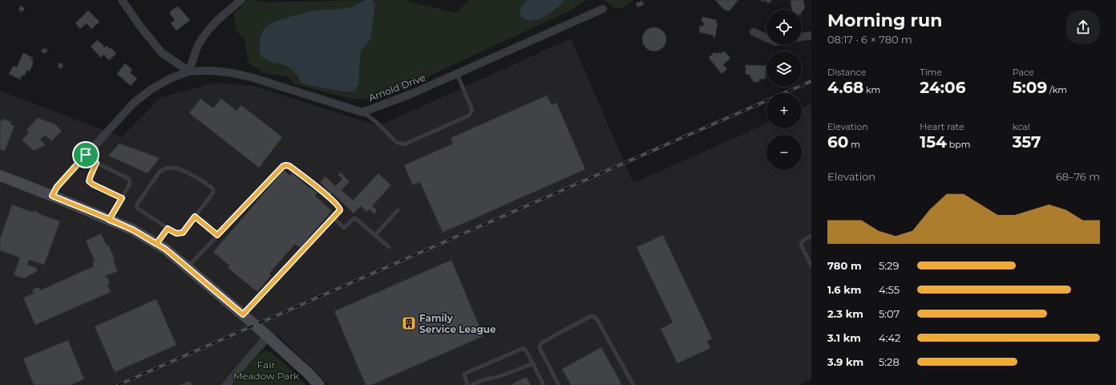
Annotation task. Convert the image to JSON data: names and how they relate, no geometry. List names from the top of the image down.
{
  "streets": {
    "street": ["Arnold Drive"]
  },
  "parks": ["Fair Meadow Park"],
  "places": {
    "building": ["Family Service League"]
  },
  "page": {
    "heading": ["Morning run", "08:17 · 6 × 780 m"],
    "map_buttons": ["+", "−"],
    "stats": [
      ["Distance", "4.68 km"],
      ["Time", "24:06"],
      ["Pace", "5:09 /km"],
      ["Elevation", "60 m"],
      ["Heart rate", "154 bpm"],
      ["kcal", "357"]
    ],
    "chart": ["Elevation", "68–76 m"],
    "list": [
      {
        "name": "780 m",
        "note": "5:29"
      },
      {
        "name": "1.6 km",
        "note": "4:55"
      },
      {
        "name": "2.3 km",
        "note": "5:07"
      },
      {
        "name": "3.1 km",
        "note": "4:42"
      },
      {
        "name": "3.9 km",
        "note": "5:28"
      }
    ]
  }
}
